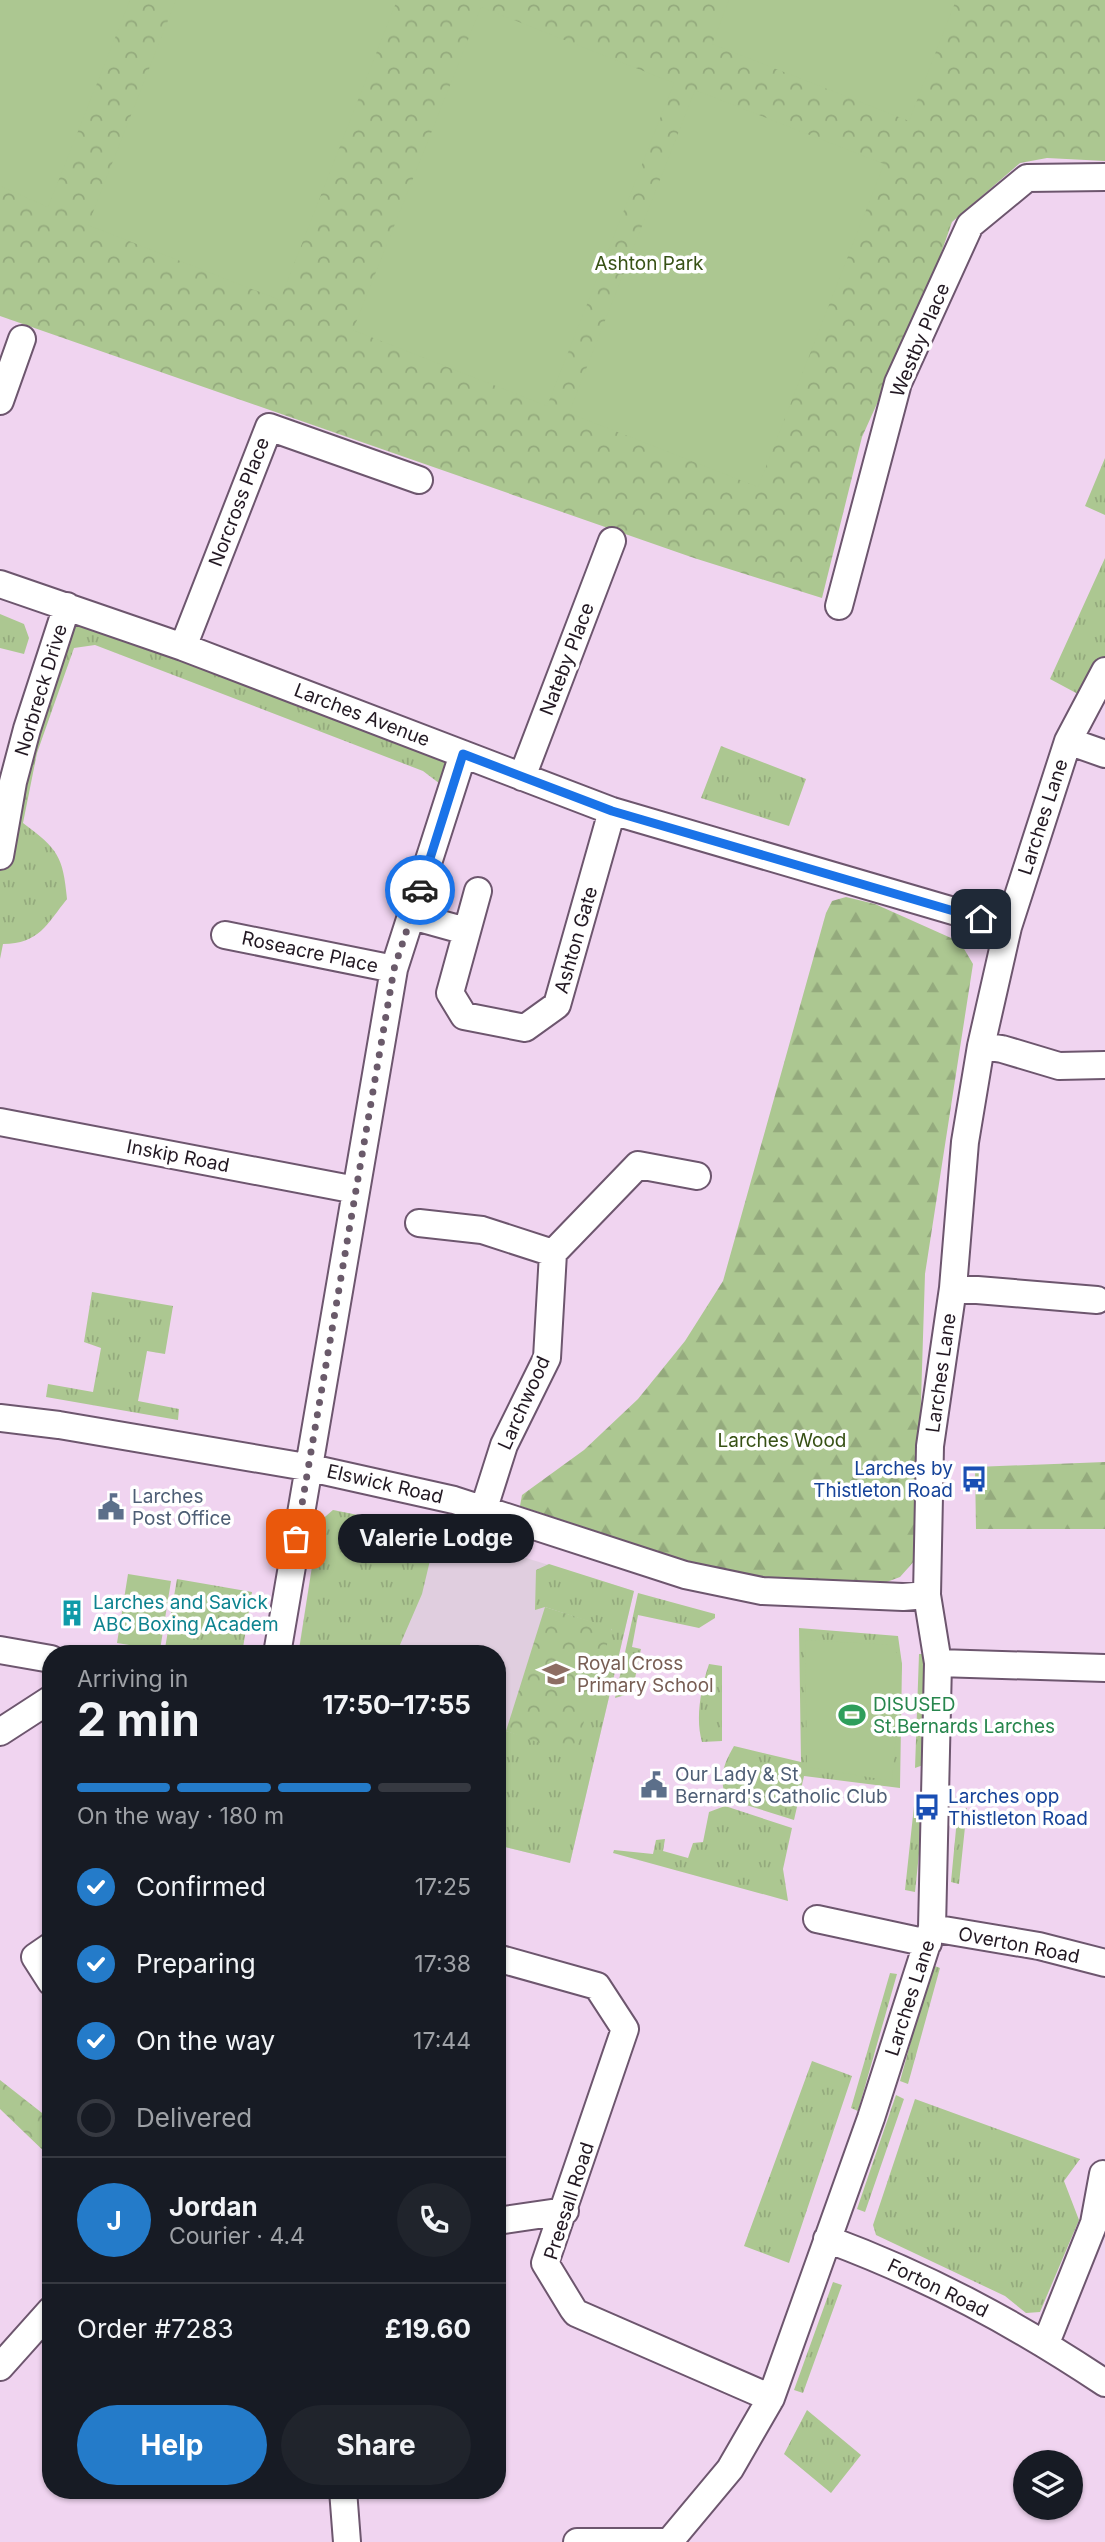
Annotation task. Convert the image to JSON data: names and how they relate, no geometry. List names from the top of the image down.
{
  "streets": {
    "street": [
      "Westby Place",
      "Norcross Place",
      "Nateby Place",
      "Norbreck Drive",
      "Larches Avenue",
      "Larches Lane",
      "Ashton Gate",
      "Roseacre Place",
      "Inskip Road",
      "Larchwood",
      "Elswick Road",
      "Overton Road",
      "Preesall Road",
      "Forton Road"
    ]
  },
  "crossings": [
    ["Norcross Place", "Larches Avenue"],
    ["Nateby Place", "Larches Avenue"],
    ["Norbreck Drive", "Larches Avenue"],
    ["Larches Avenue", "Larches Lane"],
    ["Larches Avenue", "Ashton Gate"],
    ["Larches Lane", "Elswick Road"],
    ["Larches Lane", "Overton Road"],
    ["Larches Lane", "Preesall Road"],
    ["Larches Lane", "Forton Road"],
    ["Larchwood", "Elswick Road"]
  ],
  "parks": ["Ashton Park", "Larches Wood"],
  "places": {
    "bus stop": ["Larches by Thistleton Road", "Larches opp Thistleton Road"],
    "public building": ["Larches Post Office", "Our Lady & St Bernard's Catholic Club"],
    "other": ["Valerie Lodge"],
    "building": ["Larches and Savick ABC Boxing Academ"],
    "school or university": ["Royal Cross Primary School"],
    "sports": ["DISUSED St.Bernards Larches"]
  },
  "page": {
    "bubble": "Valerie Lodge",
    "heading": ["2 min", "Arriving in", "17:50–17:55"],
    "panel": [
      "Jordan",
      "Courier · 4.4",
      "Order #7283",
      "£19.60"
    ],
    "bar": "On the way · 180 m",
    "list": [
      ["Confirmed", "17:25"],
      ["Preparing", "17:38"],
      ["On the way", "17:44"],
      "Delivered"
    ],
    "round": "J",
    "buttons": ["Help", "Share"]
  }
}
